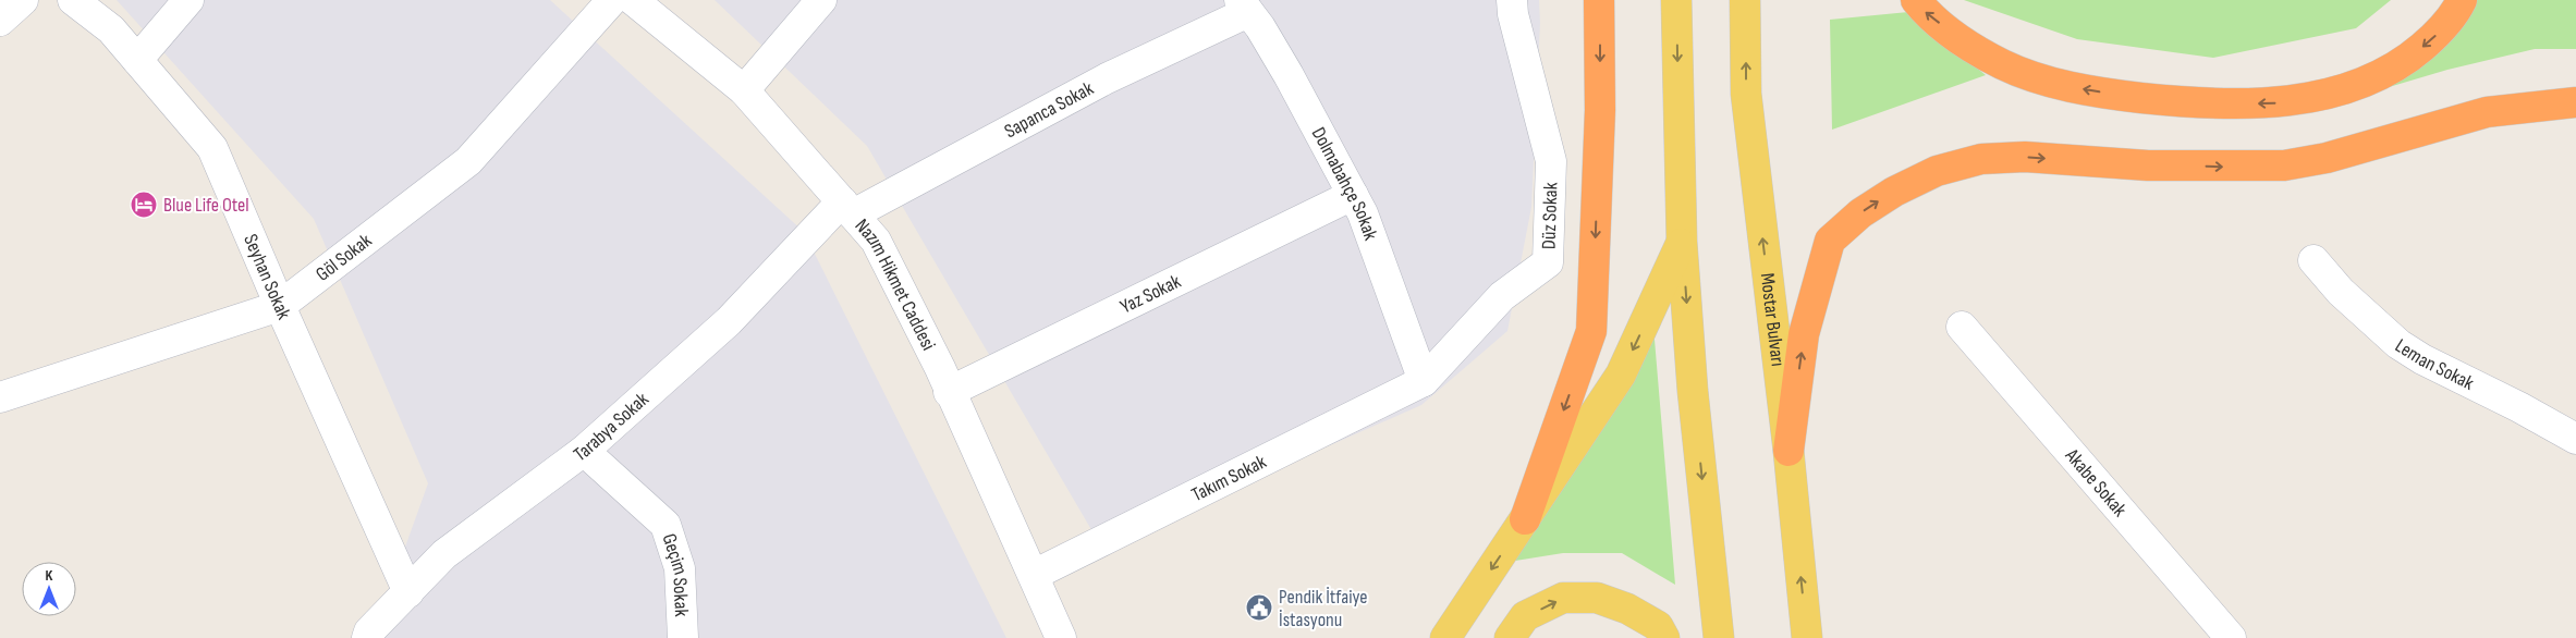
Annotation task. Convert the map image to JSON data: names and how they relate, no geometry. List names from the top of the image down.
{
  "streets": {
    "main road": ["Mostar Bulvarı"],
    "street": [
      "Sapanca Sokak",
      "Dolmabahçe Sokak",
      "Düz Sokak",
      "Göl Sokak",
      "Seyhan Sokak",
      "Nazım Hikmet Caddesi",
      "Yaz Sokak",
      "Leman Sokak",
      "Tarabya Sokak",
      "Takım Sokak",
      "Akabe Sokak",
      "Geçim Sokak"
    ]
  },
  "crossings": [
    ["Sapanca Sokak", "Dolmabahçe Sokak"],
    ["Sapanca Sokak", "Nazım Hikmet Caddesi"],
    ["Sapanca Sokak", "Tarabya Sokak"],
    ["Dolmabahçe Sokak", "Düz Sokak"],
    ["Dolmabahçe Sokak", "Yaz Sokak"],
    ["Dolmabahçe Sokak", "Takım Sokak"],
    ["Düz Sokak", "Takım Sokak"],
    ["Göl Sokak", "Seyhan Sokak"],
    ["Seyhan Sokak", "Tarabya Sokak"],
    ["Nazım Hikmet Caddesi", "Yaz Sokak"],
    ["Nazım Hikmet Caddesi", "Tarabya Sokak"],
    ["Nazım Hikmet Caddesi", "Takım Sokak"],
    ["Tarabya Sokak", "Geçim Sokak"]
  ],
  "places": {
    "hotel": ["Blue Life Otel"],
    "public building": ["Pendik İtfaiye İstasyonu"]
  },
  "north": "top"
}
